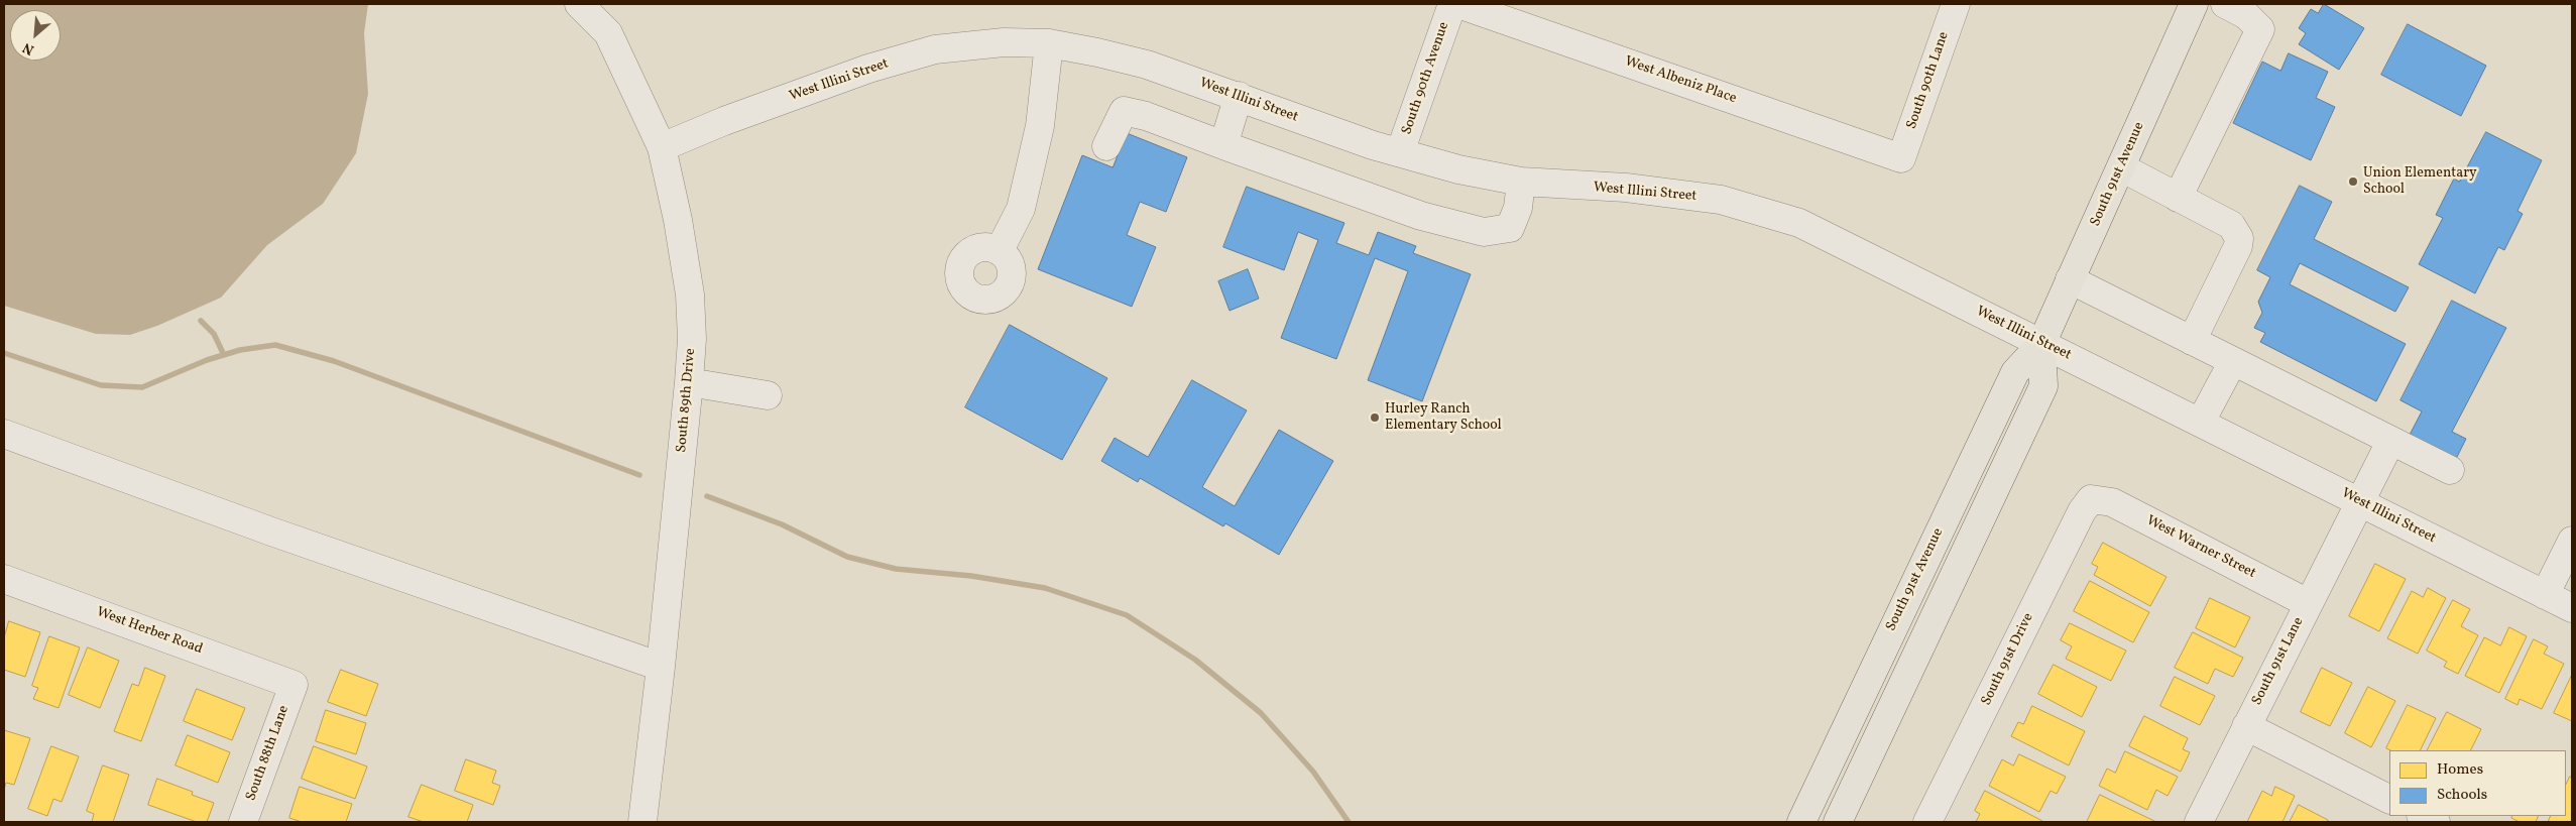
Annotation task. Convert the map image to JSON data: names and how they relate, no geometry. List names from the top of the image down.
{
  "streets": {
    "main road": ["South 91st Avenue"],
    "street": [
      "South 90th Avenue",
      "West Illini Street",
      "West Albeniz Place",
      "South 90th Lane",
      "South 89th Drive",
      "West Warner Street",
      "West Herber Road",
      "South 91st Drive",
      "South 91st Lane",
      "South 88th Lane"
    ]
  },
  "crossings": [
    ["South 90th Avenue", "West Illini Street"],
    ["West Illini Street", "South 91st Avenue"],
    ["West Illini Street", "South 89th Drive"],
    ["West Illini Street", "South 91st Lane"],
    ["West Albeniz Place", "South 90th Lane"],
    ["West Warner Street", "South 91st Drive"],
    ["West Warner Street", "South 91st Lane"],
    ["West Herber Road", "South 88th Lane"]
  ],
  "places": ["Union Elementary School", "Hurley Ranch Elementary School"],
  "legend": ["Homes", "Schools"],
  "north": "bottom left"
}
